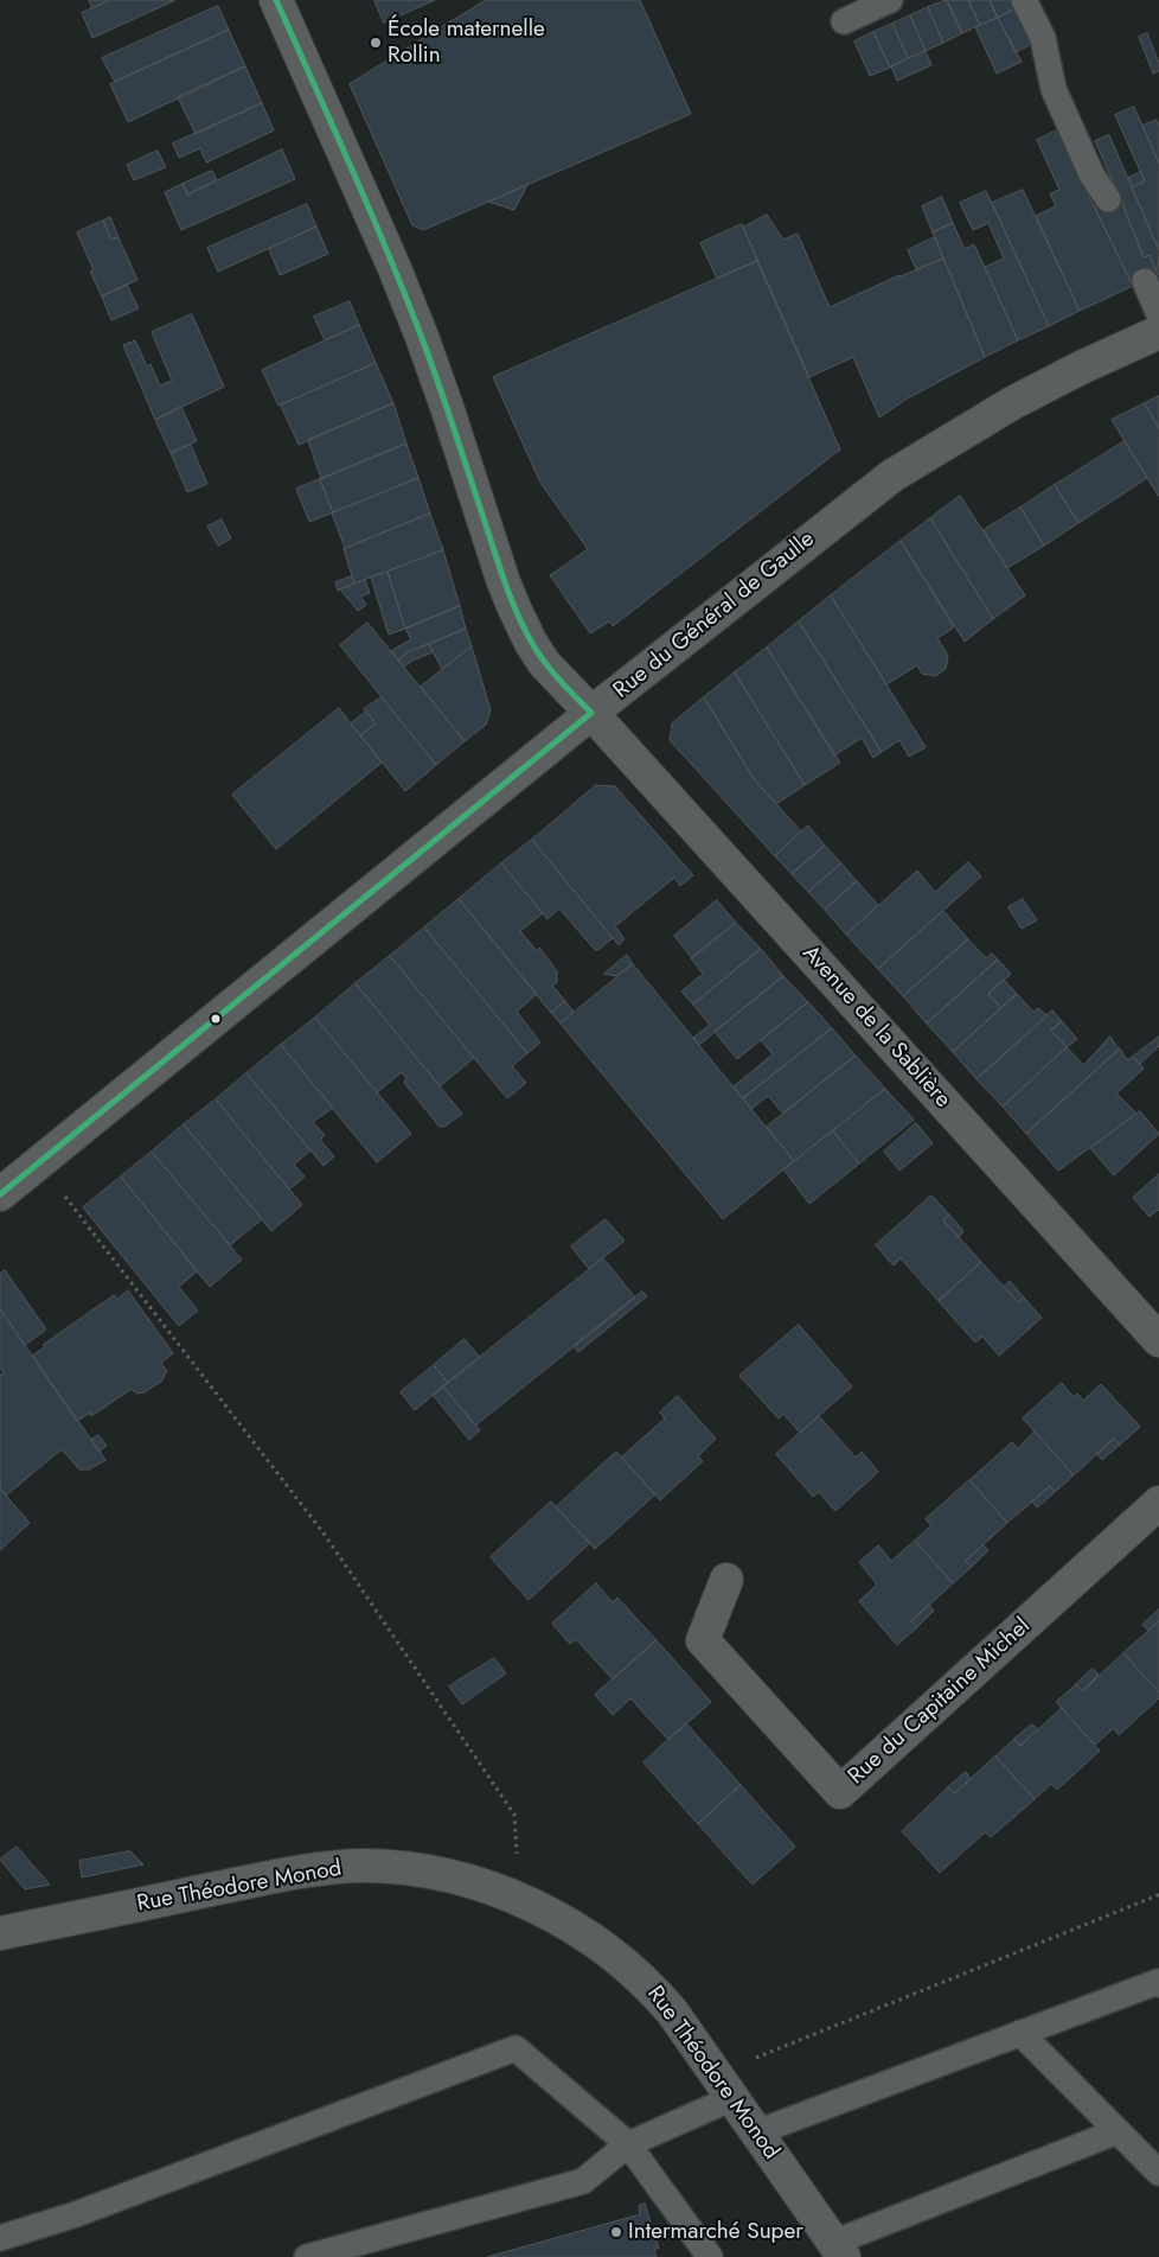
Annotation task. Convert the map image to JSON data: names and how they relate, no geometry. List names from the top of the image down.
{
  "streets": {
    "street": [
      "Rue du Général de Gaulle",
      "Avenue de la Sablière",
      "Rue du Capitaine Michel",
      "Rue Théodore Monod"
    ]
  },
  "crossings": [
    ["Rue du Général de Gaulle", "Avenue de la Sablière"]
  ],
  "places": ["École maternelle Rollin", "Intermarché Super"]
}
